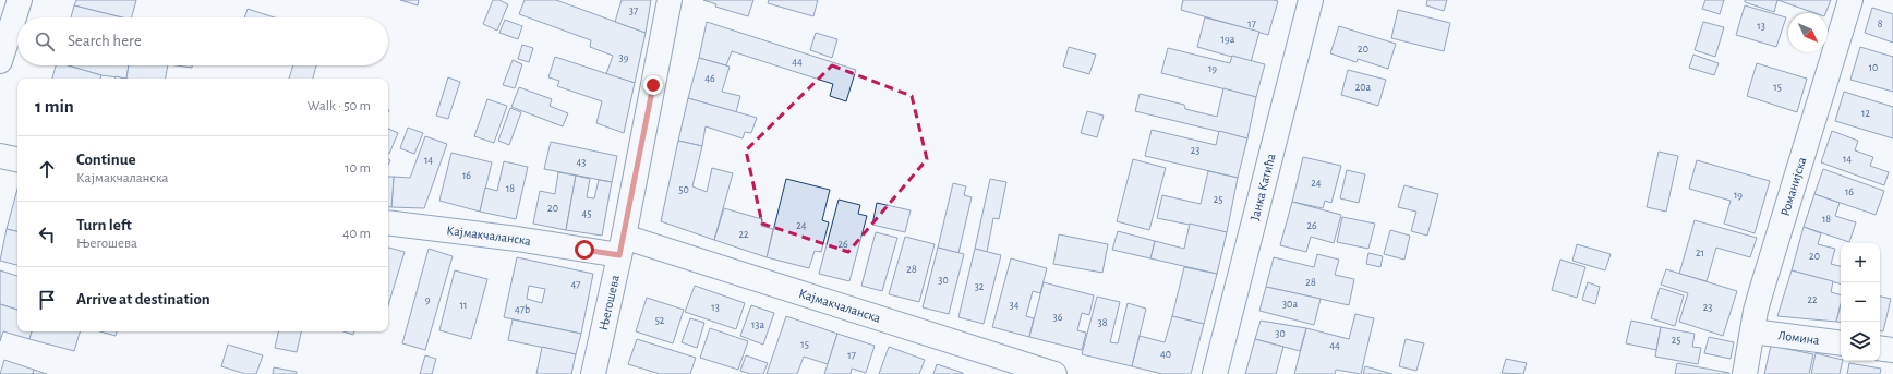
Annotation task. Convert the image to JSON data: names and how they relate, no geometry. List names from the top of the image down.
{
  "streets": {
    "street": [
      "Романијска",
      "Јанка Катића",
      "Кајмакчаланска",
      "Његошева",
      "Ломина"
    ]
  },
  "crossings": [
    ["Романијска", "Ломина"],
    ["Кајмакчаланска", "Његошева"]
  ],
  "house_numbers": [
    "37",
    "17",
    "8",
    "13",
    "19a",
    "20",
    "39",
    "44",
    "10",
    "19",
    "46",
    "20a",
    "15",
    "12",
    "23",
    "14",
    "14",
    "43",
    "16",
    "24",
    "18",
    "50",
    "16",
    "19",
    "25",
    "20",
    "45",
    "18",
    "24",
    "26",
    "22",
    "26",
    "21",
    "20",
    "28",
    "30",
    "28",
    "47",
    "32",
    "9",
    "22",
    "30a",
    "11",
    "34",
    "13",
    "23",
    "47b",
    "36",
    "52",
    "38",
    "13a",
    "30",
    "25",
    "15",
    "44",
    "40",
    "17"
  ],
  "north": "bottom right",
  "page": {
    "search": "Search here",
    "heading": ["1 min", "Walk · 50 m"],
    "list": [
      ["Continue", "Кајмакчаланска", "10 m"],
      ["Turn left", "Његошева", "40 m"],
      "Arrive at destination"
    ],
    "map_buttons": ["+", "−"]
  }
}
